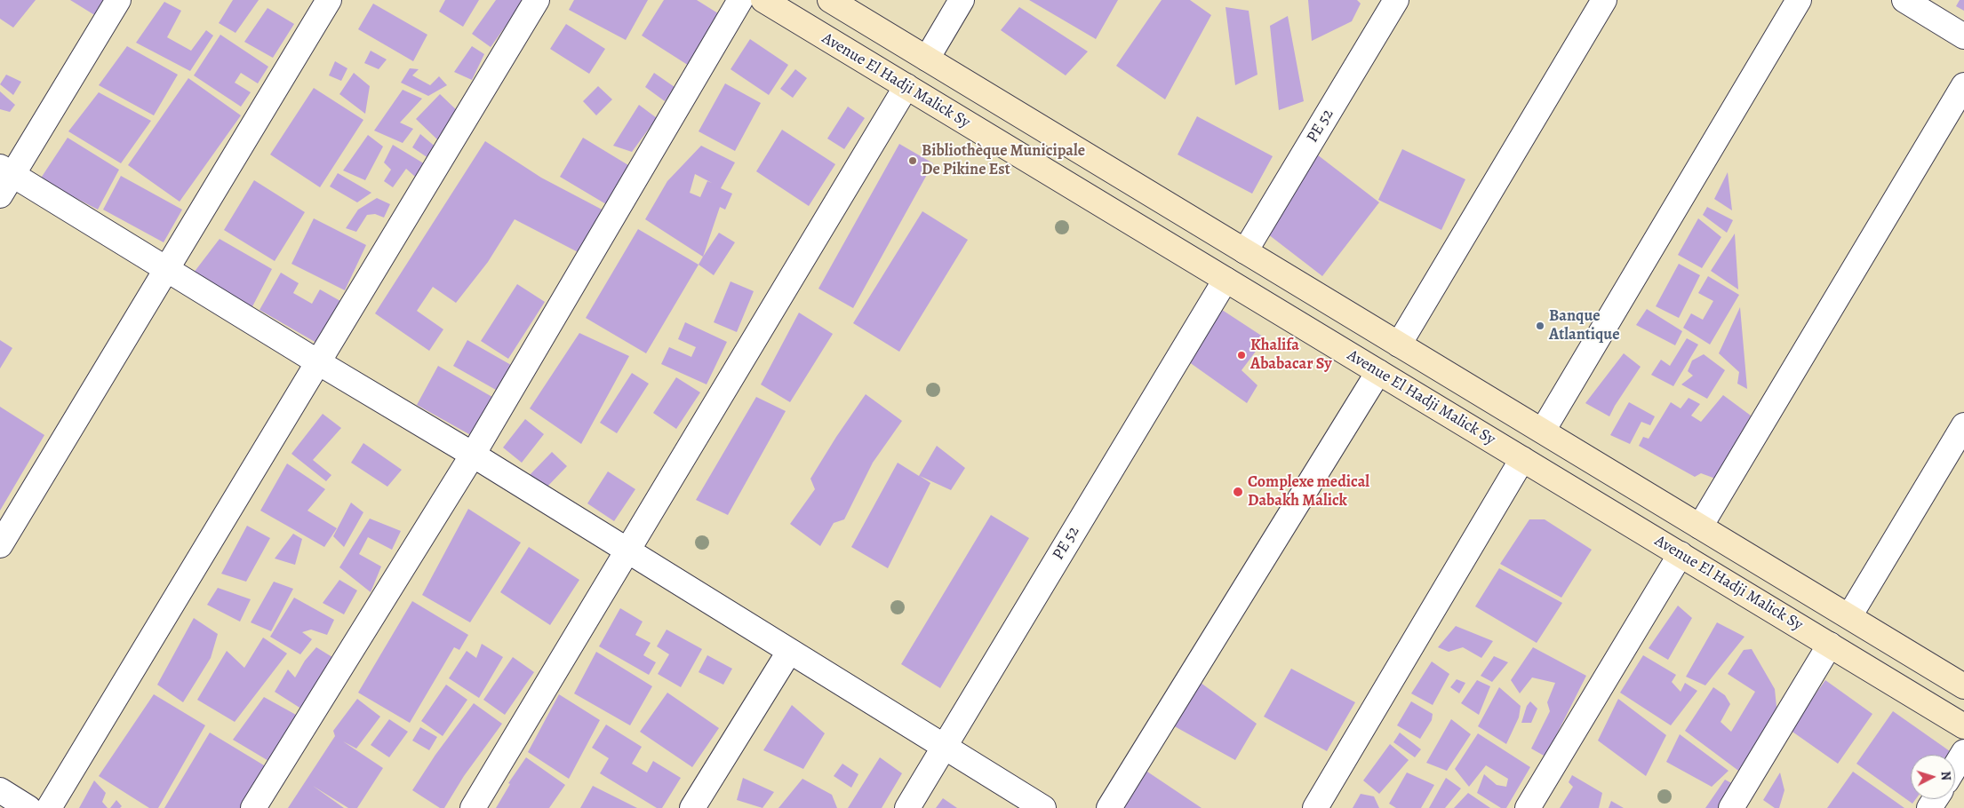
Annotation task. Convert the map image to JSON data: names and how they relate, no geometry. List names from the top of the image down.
{
  "streets": {
    "street": ["Avenue El Hadji Malick Sy", "PE 52"]
  },
  "crossings": [
    ["Avenue El Hadji Malick Sy", "PE 52"]
  ],
  "places": [
    "Bibliothèque Municipale De Pikine Est",
    "Banque Atlantique",
    "Khalifa Ababacar Sy",
    "Complexe medical Dabakh Malick"
  ],
  "north": "right"
}
